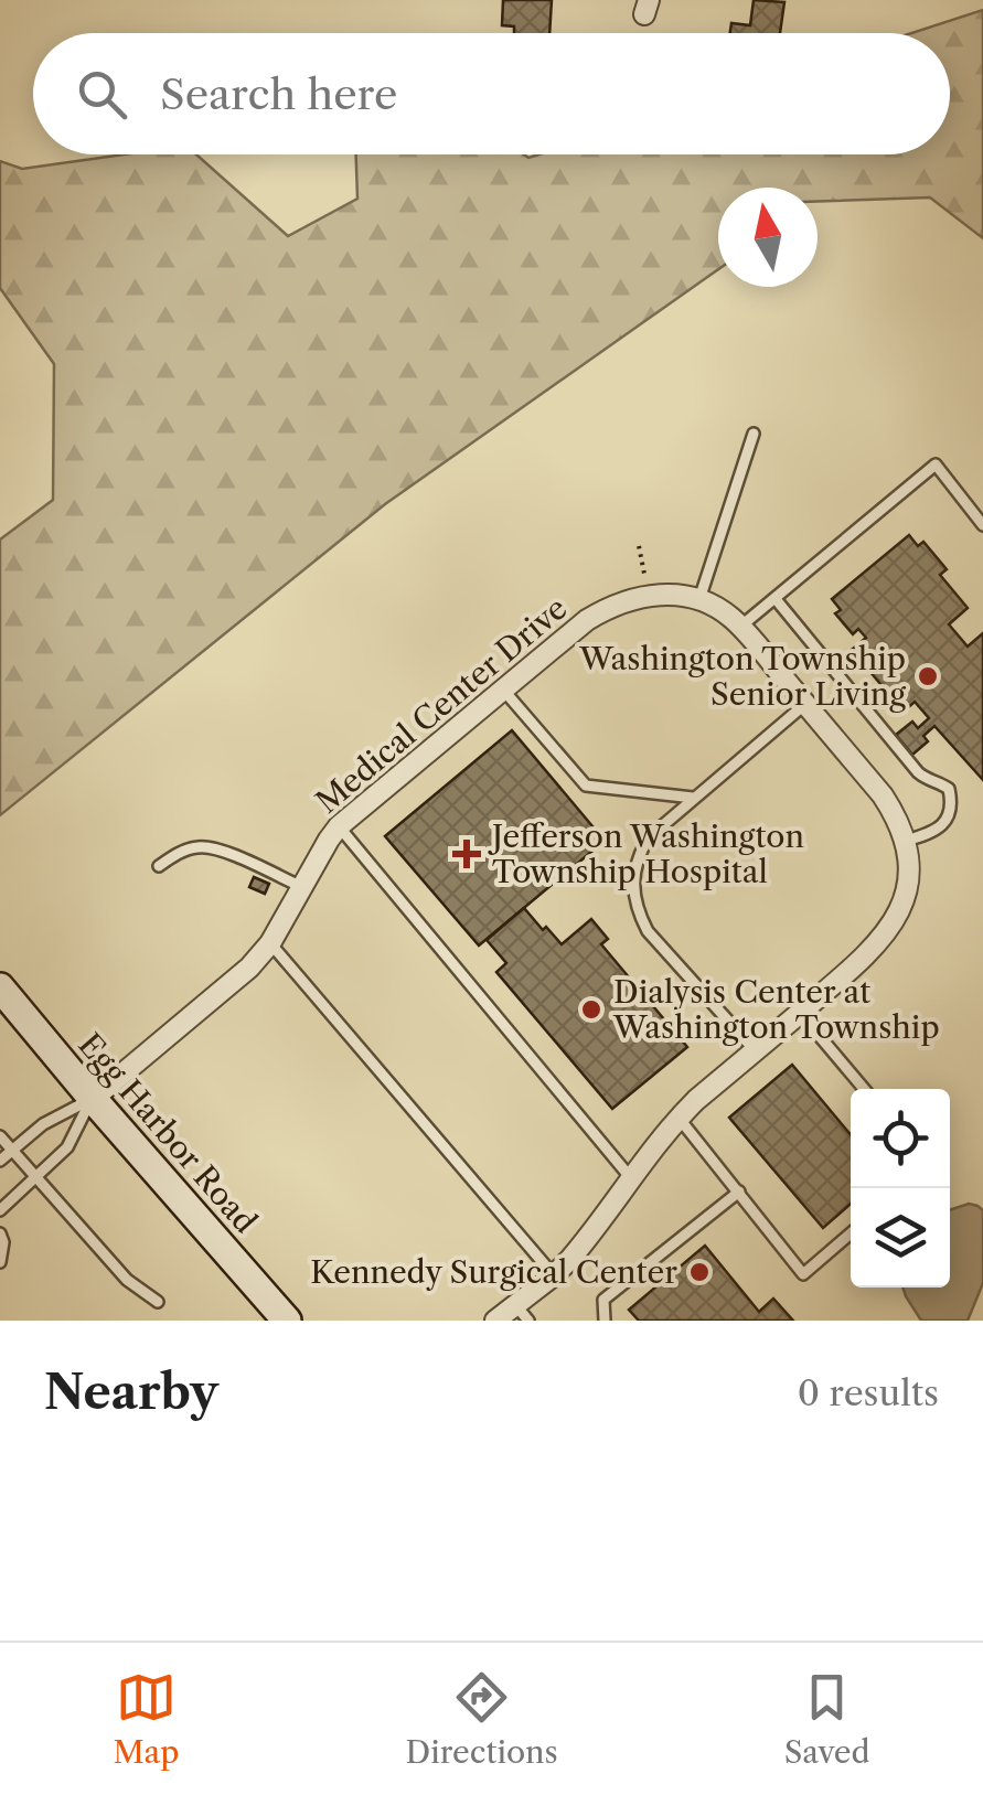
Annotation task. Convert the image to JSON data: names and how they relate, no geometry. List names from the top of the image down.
{
  "streets": {
    "main road": ["Egg Harbor Road"],
    "street": ["Medical Center Drive"]
  },
  "crossings": [
    ["Medical Center Drive", "Egg Harbor Road"]
  ],
  "places": {
    "other": ["Washington Township Senior Living", "Dialysis Center at Washington Township", "Kennedy Surgical Center"],
    "health": ["Jefferson Washington Township Hospital"]
  },
  "north": "top",
  "page": {
    "search": "Search here",
    "heading": ["Nearby", "0 results"],
    "nav": ["Map", "Directions", "Saved"]
  }
}
